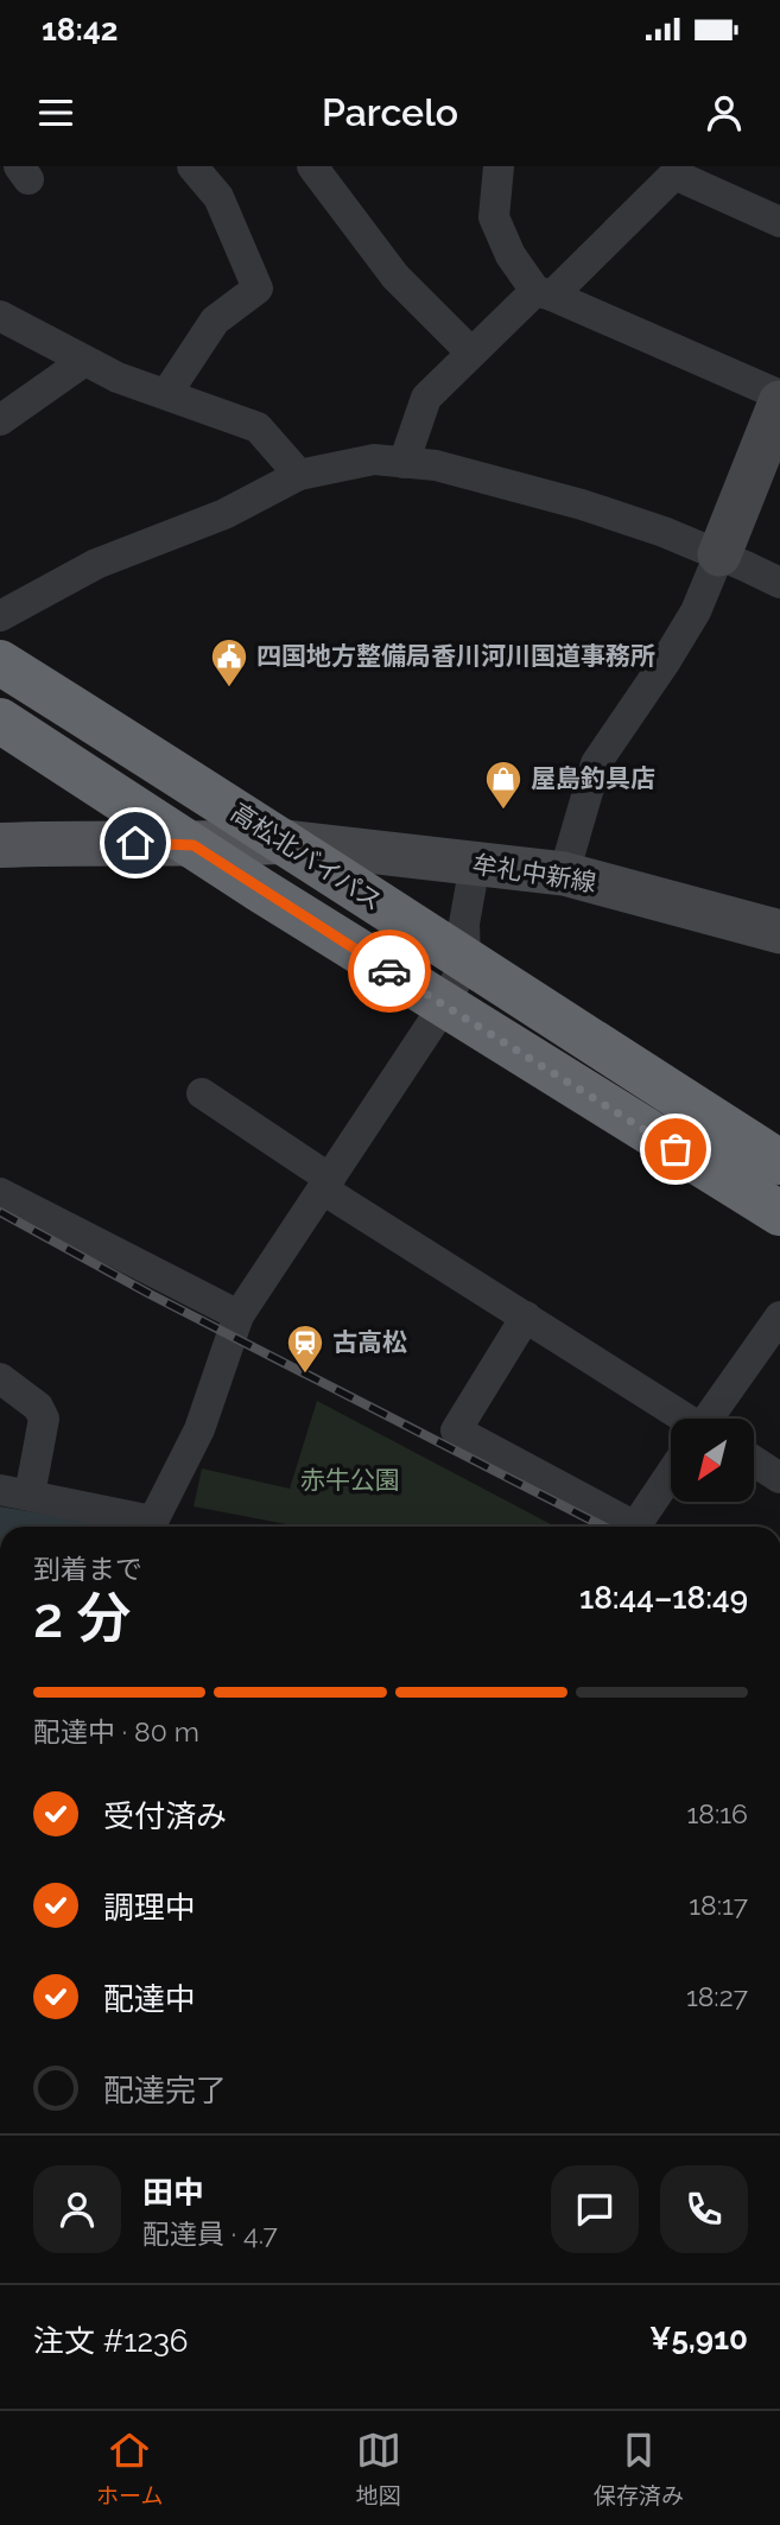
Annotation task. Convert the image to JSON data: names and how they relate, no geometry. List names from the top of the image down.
{
  "streets": {
    "highway": ["高松北バイパス"],
    "main road": ["牟礼中新線"]
  },
  "crossings": [
    ["高松北バイパス", "牟礼中新線"]
  ],
  "parks": ["赤牛公園"],
  "places": {
    "public building": ["四国地方整備局香川河川国道事務所"],
    "shop": ["屋島釣具店"],
    "station": ["古高松"]
  },
  "north": "bottom left",
  "page": {
    "status": "18:42",
    "header": "Parcelo",
    "heading": ["2 分", "到着まで", "18:44–18:49"],
    "panel": [
      "田中",
      "配達員 · 4.7",
      "注文 #1236",
      "¥5,910"
    ],
    "bar": "配達中 · 80 m",
    "list": [
      ["受付済み", "18:16"],
      ["調理中", "18:17"],
      ["配達中", "18:27"],
      "配達完了"
    ],
    "tabs": ["ホーム", "地図", "保存済み"]
  }
}
